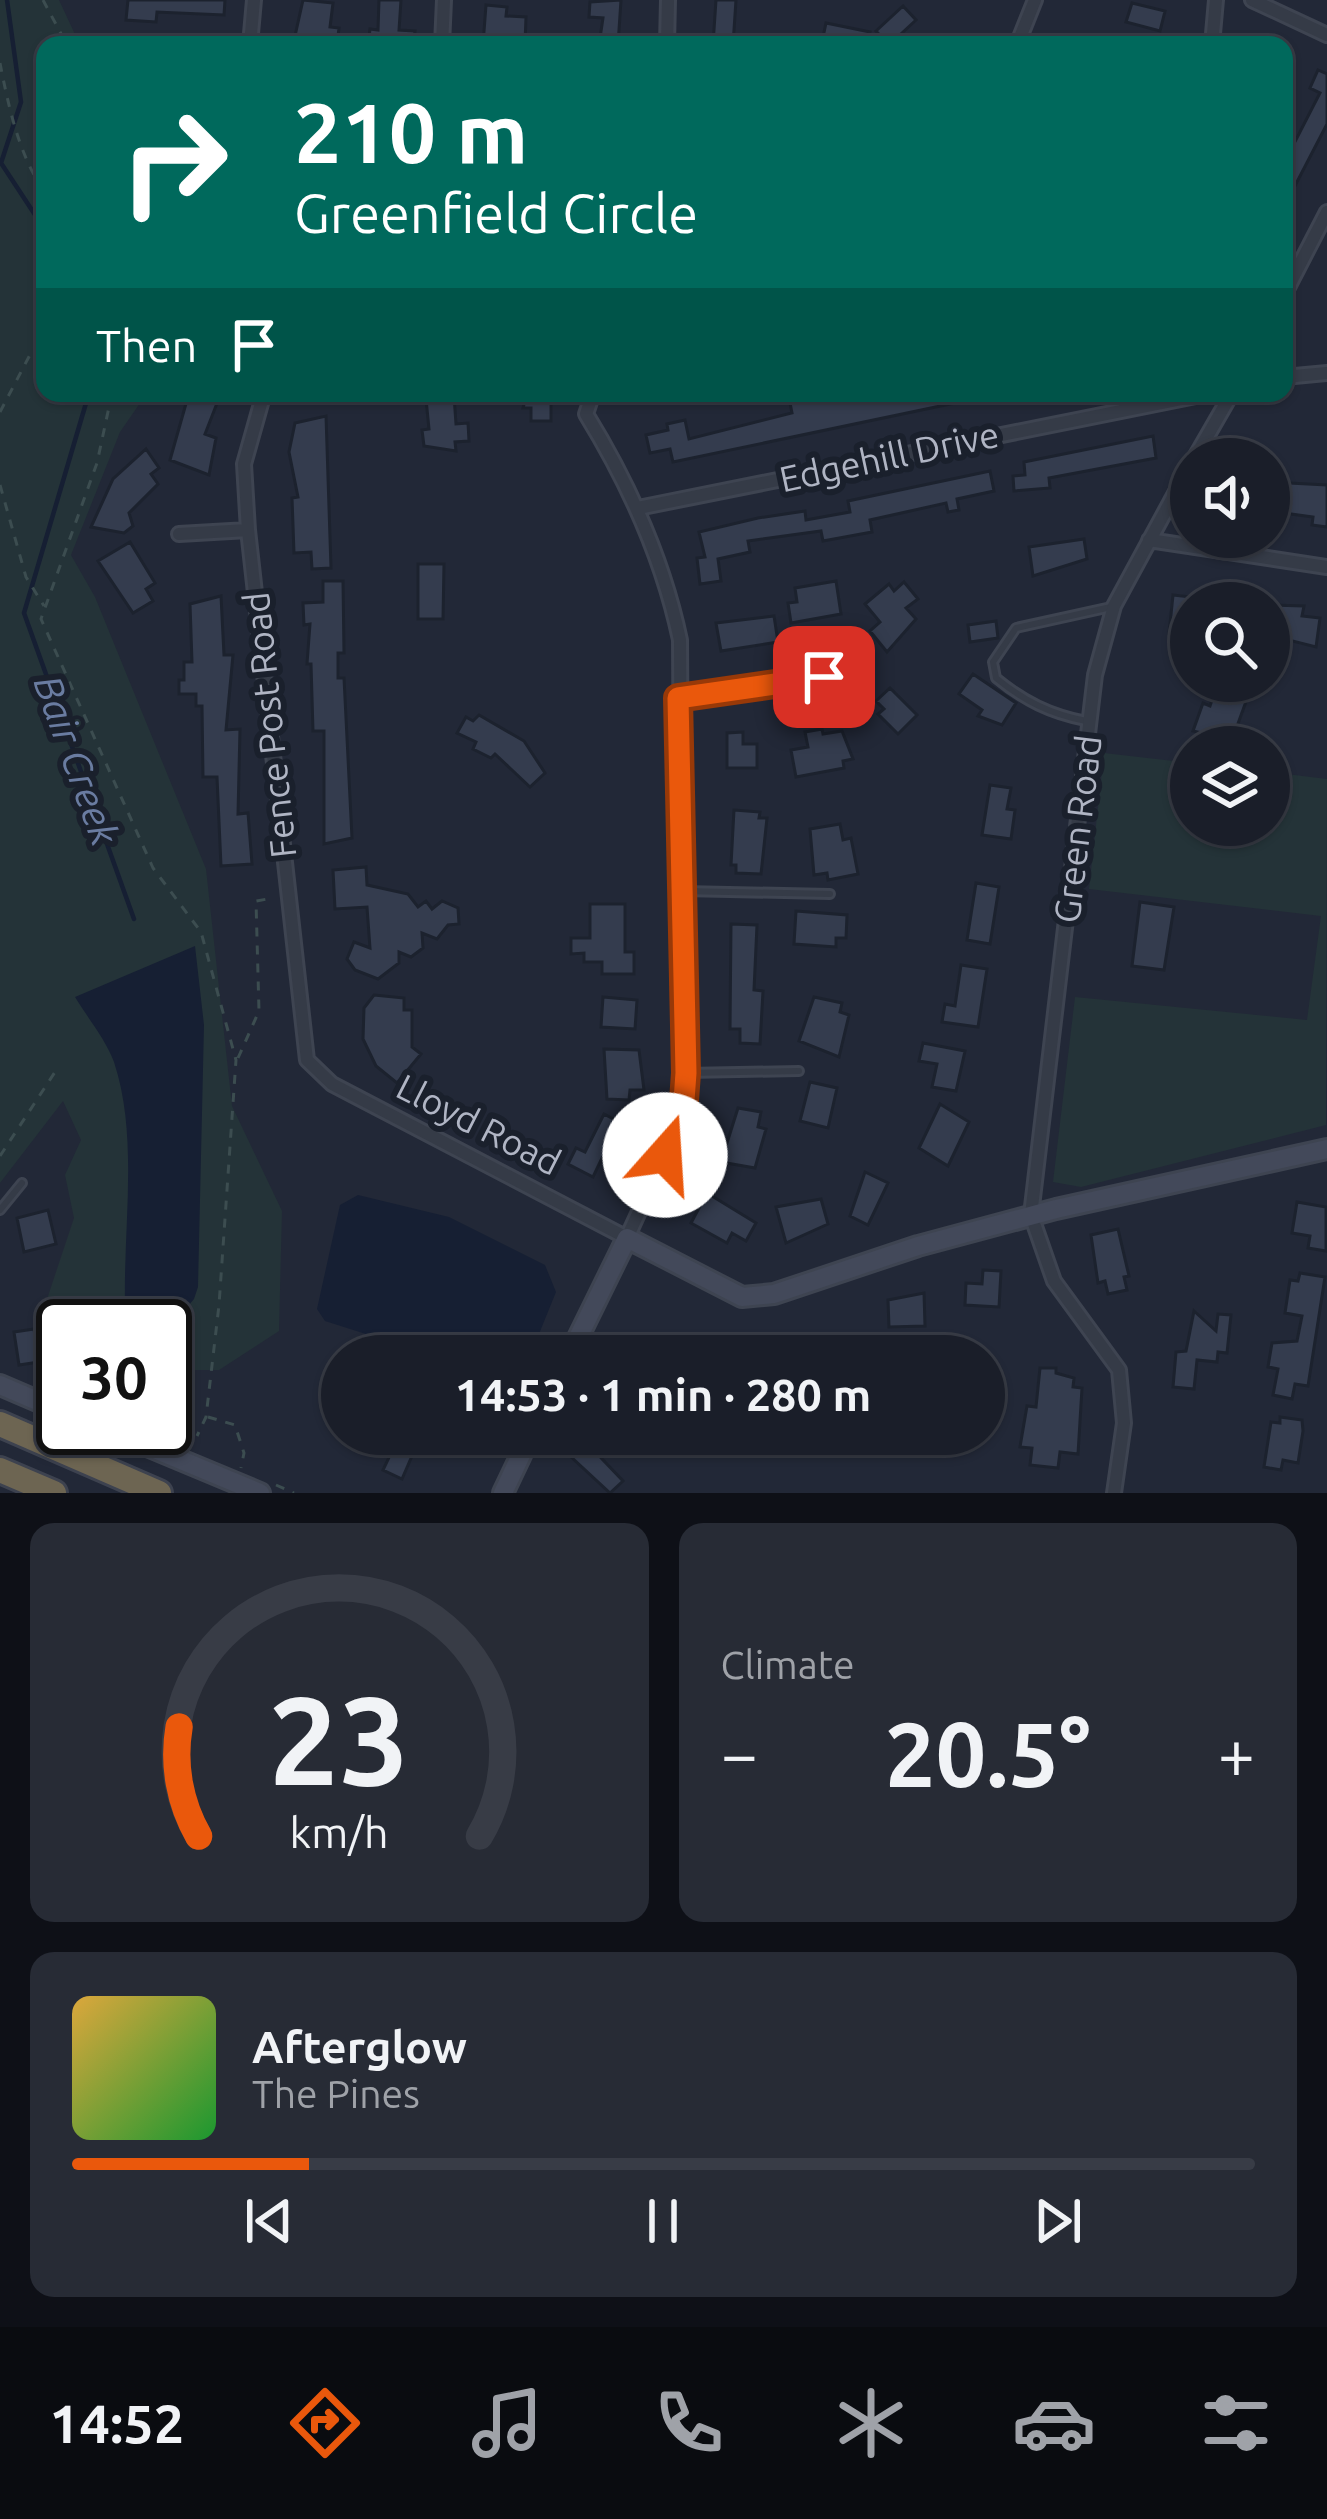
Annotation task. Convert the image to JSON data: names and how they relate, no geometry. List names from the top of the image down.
{
  "streets": {
    "street": [
      "Edgehill Drive",
      "Fence Post Road",
      "Green Road",
      "Lloyd Road"
    ]
  },
  "crossings": [
    ["Fence Post Road", "Lloyd Road"]
  ],
  "water": ["Bair Creek"],
  "page": {
    "turn": ["210 m", "Greenfield Circle"],
    "then": "Then",
    "limit": "30",
    "trip": "14:53 · 1 min · 280 m",
    "tile": "Climate",
    "heat": ["−", "20.5°", "+"],
    "song": ["Afterglow", "The Pines"],
    "tabs": "14:52",
    "gauge": ["23", "km/h"]
  }
}
